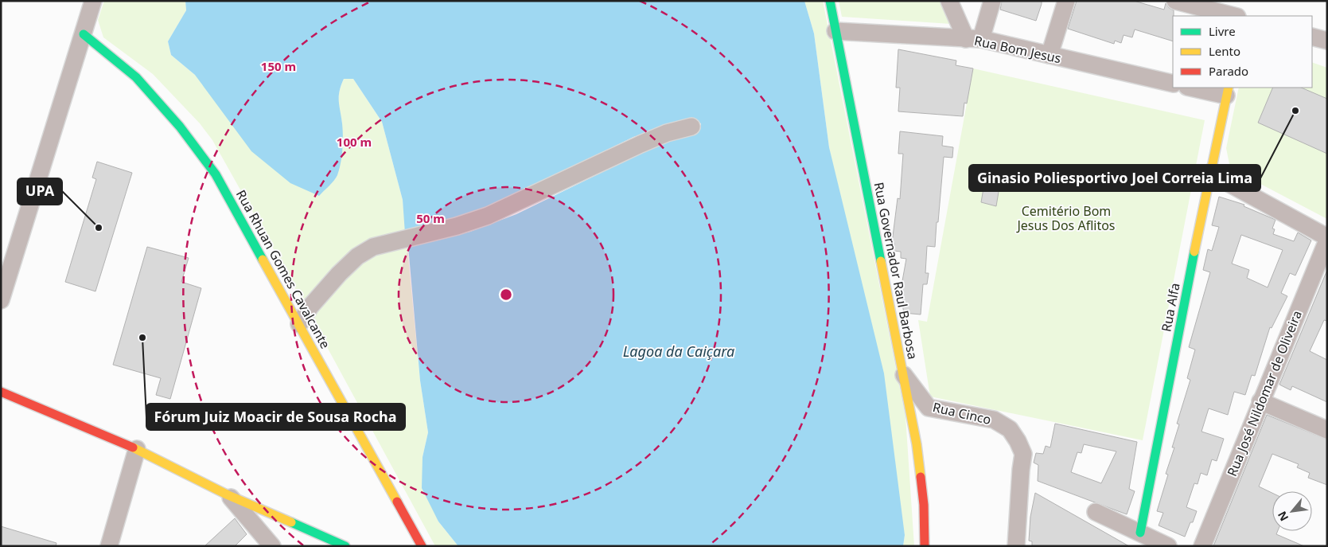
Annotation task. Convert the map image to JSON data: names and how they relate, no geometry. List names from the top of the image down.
{
  "streets": {
    "street": [
      "Rua Bom Jesus",
      "Rua Rhuan Gomes Cavalcante",
      "Rua Governador Raul Barbosa",
      "Rua Alfa",
      "Rua José Nildomar de Oliveira",
      "Rua Cinco"
    ]
  },
  "crossings": [
    ["Rua Bom Jesus", "Rua Governador Raul Barbosa"],
    ["Rua Governador Raul Barbosa", "Rua Cinco"]
  ],
  "water": ["Lagoa da Caiçara"],
  "parks": ["Cemitério Bom Jesus Dos Aflitos"],
  "places": ["Ginasio Poliesportivo Joel Correia Lima", "UPA", "Fórum Juiz Moacir de Sousa Rocha"],
  "legend": ["Livre", "Lento", "Parado"],
  "north": "bottom left",
  "rings": ["150 m", "100 m", "50 m"]
}
